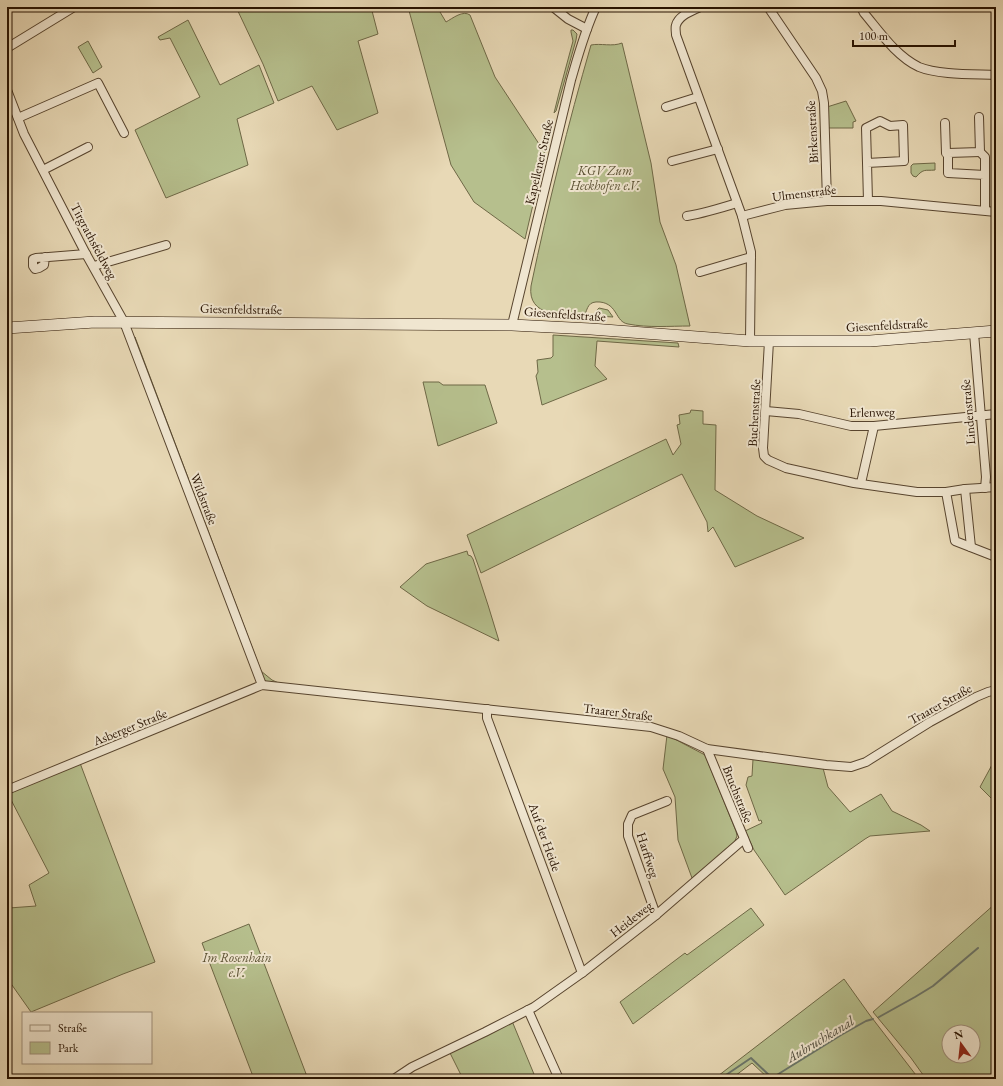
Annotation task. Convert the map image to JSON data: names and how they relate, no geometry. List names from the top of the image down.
{
  "streets": {
    "main road": ["Giesenfeldstraße"],
    "street": [
      "Birkenstraße",
      "Kapellener Straße",
      "Ulmenstraße",
      "Tirgrathsfeldweg",
      "Erlenweg",
      "Lindenstraße",
      "Buchenstraße",
      "Wildstraße",
      "Traarer Straße",
      "Asberger Straße",
      "Bruchstraße",
      "Auf der Heide",
      "Harffweg",
      "Heideweg"
    ]
  },
  "crossings": [
    ["Birkenstraße", "Ulmenstraße"],
    ["Kapellener Straße", "Giesenfeldstraße"],
    ["Tirgrathsfeldweg", "Giesenfeldstraße"],
    ["Tirgrathsfeldweg", "Wildstraße"],
    ["Giesenfeldstraße", "Lindenstraße"],
    ["Giesenfeldstraße", "Buchenstraße"],
    ["Giesenfeldstraße", "Wildstraße"],
    ["Erlenweg", "Lindenstraße"],
    ["Erlenweg", "Buchenstraße"],
    ["Lindenstraße", "Buchenstraße"],
    ["Wildstraße", "Traarer Straße"],
    ["Wildstraße", "Asberger Straße"],
    ["Traarer Straße", "Asberger Straße"],
    ["Traarer Straße", "Bruchstraße"],
    ["Traarer Straße", "Auf der Heide"],
    ["Bruchstraße", "Heideweg"],
    ["Auf der Heide", "Heideweg"],
    ["Harffweg", "Heideweg"]
  ],
  "water": ["Aubruchkanal"],
  "parks": ["KGV Zum Heckhofen e.V.", "Im Rosenhain e.V."],
  "legend": ["Straße", "Park"],
  "scale_bar": "100 m",
  "north": "top"
}
